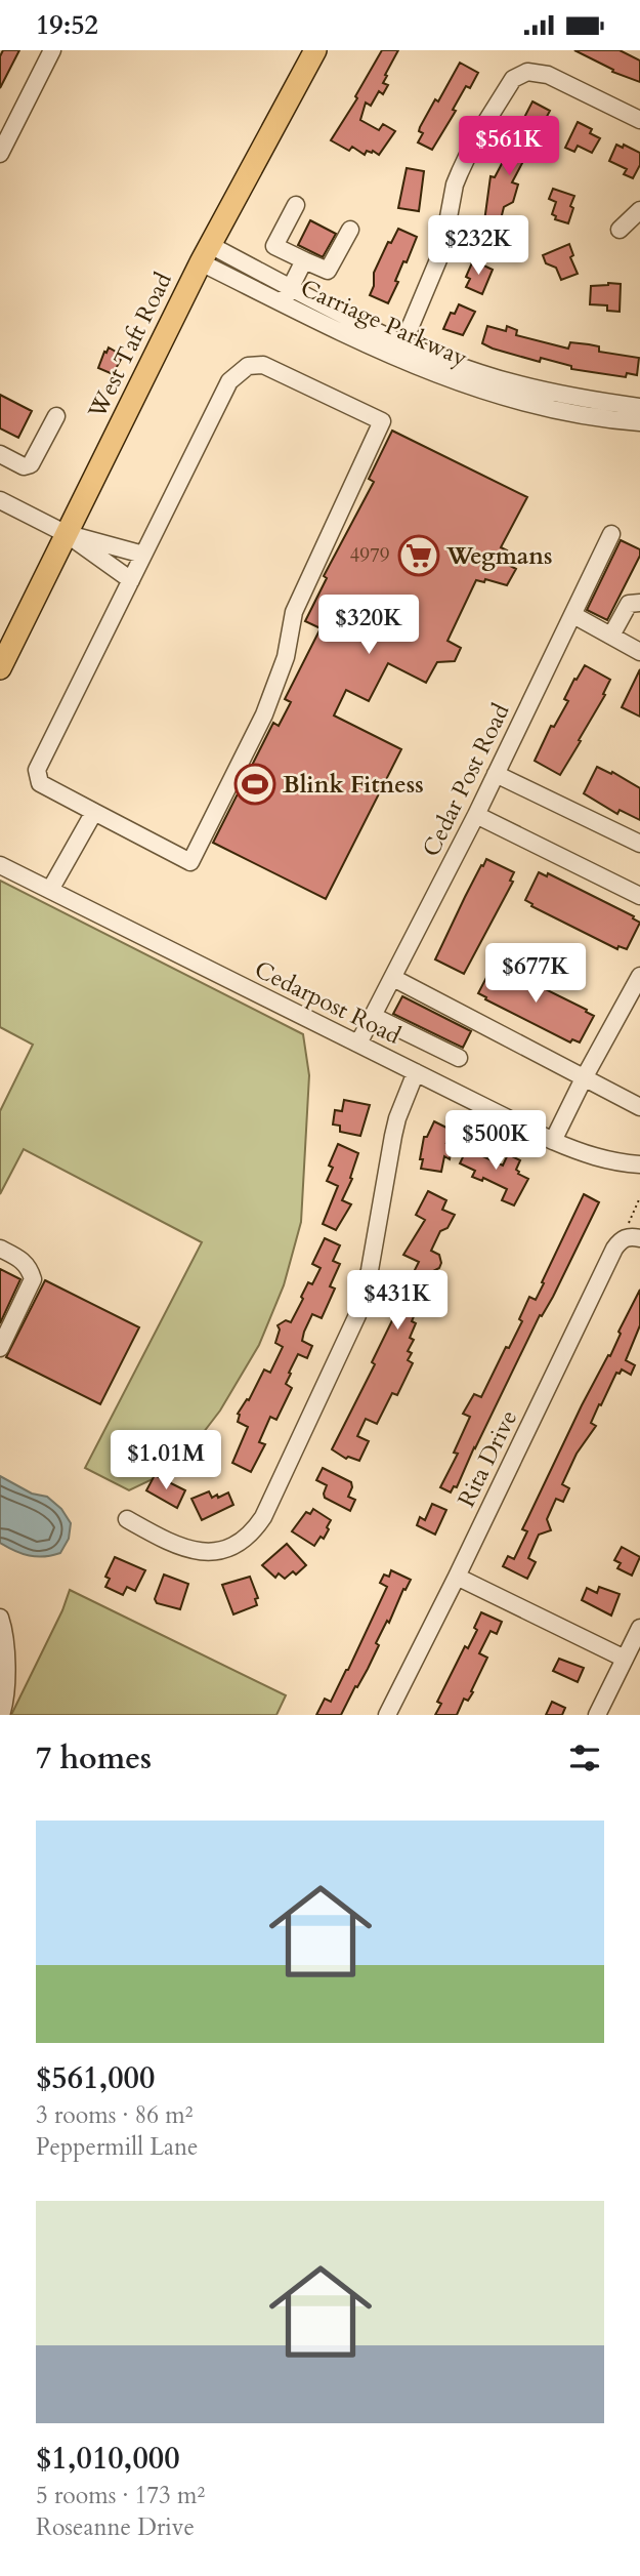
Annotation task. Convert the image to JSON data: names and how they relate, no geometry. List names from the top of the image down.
{
  "streets": {
    "main road": ["West Taft Road"],
    "street": [
      "Carriage Parkway",
      "Cedar Post Road",
      "Cedarpost Road",
      "Rita Drive"
    ]
  },
  "crossings": [
    ["Carriage Parkway", "West Taft Road"],
    ["Cedar Post Road", "Cedarpost Road"]
  ],
  "places": {
    "supermarket": ["Wegmans"],
    "sports": ["Blink Fitness"]
  },
  "house_numbers": ["4979"],
  "page": {
    "status": "19:52",
    "price": [
      "$561K",
      "$232K",
      "$320K",
      "$677K",
      "$500K",
      "$431K",
      "$1.01M"
    ],
    "heading": "7 homes",
    "list": [
      {
        "name": "$561,000",
        "note": "3 rooms · 86 m² · Peppermill Lane"
      },
      {
        "name": "$1,010,000",
        "note": "5 rooms · 173 m² · Roseanne Drive"
      }
    ]
  }
}
